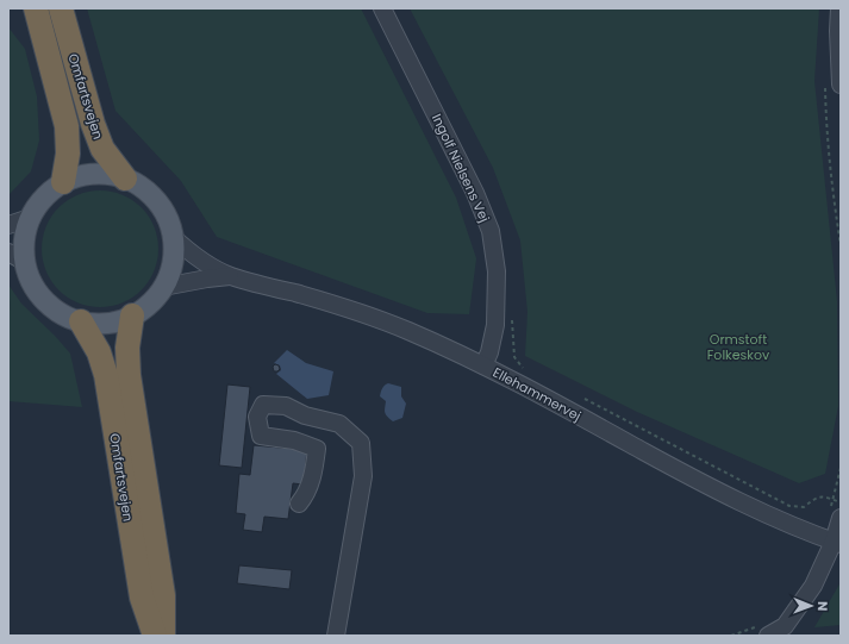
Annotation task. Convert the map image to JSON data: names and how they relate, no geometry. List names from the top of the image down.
{
  "streets": {
    "highway": ["Omfartsvejen"],
    "street": ["Ingolf Nielsens Vej", "Ellehammervej"]
  },
  "crossings": [
    ["Omfartsvejen", "Ellehammervej"],
    ["Ingolf Nielsens Vej", "Ellehammervej"]
  ],
  "parks": ["Ormstoft Folkeskov"],
  "north": "right"
}
